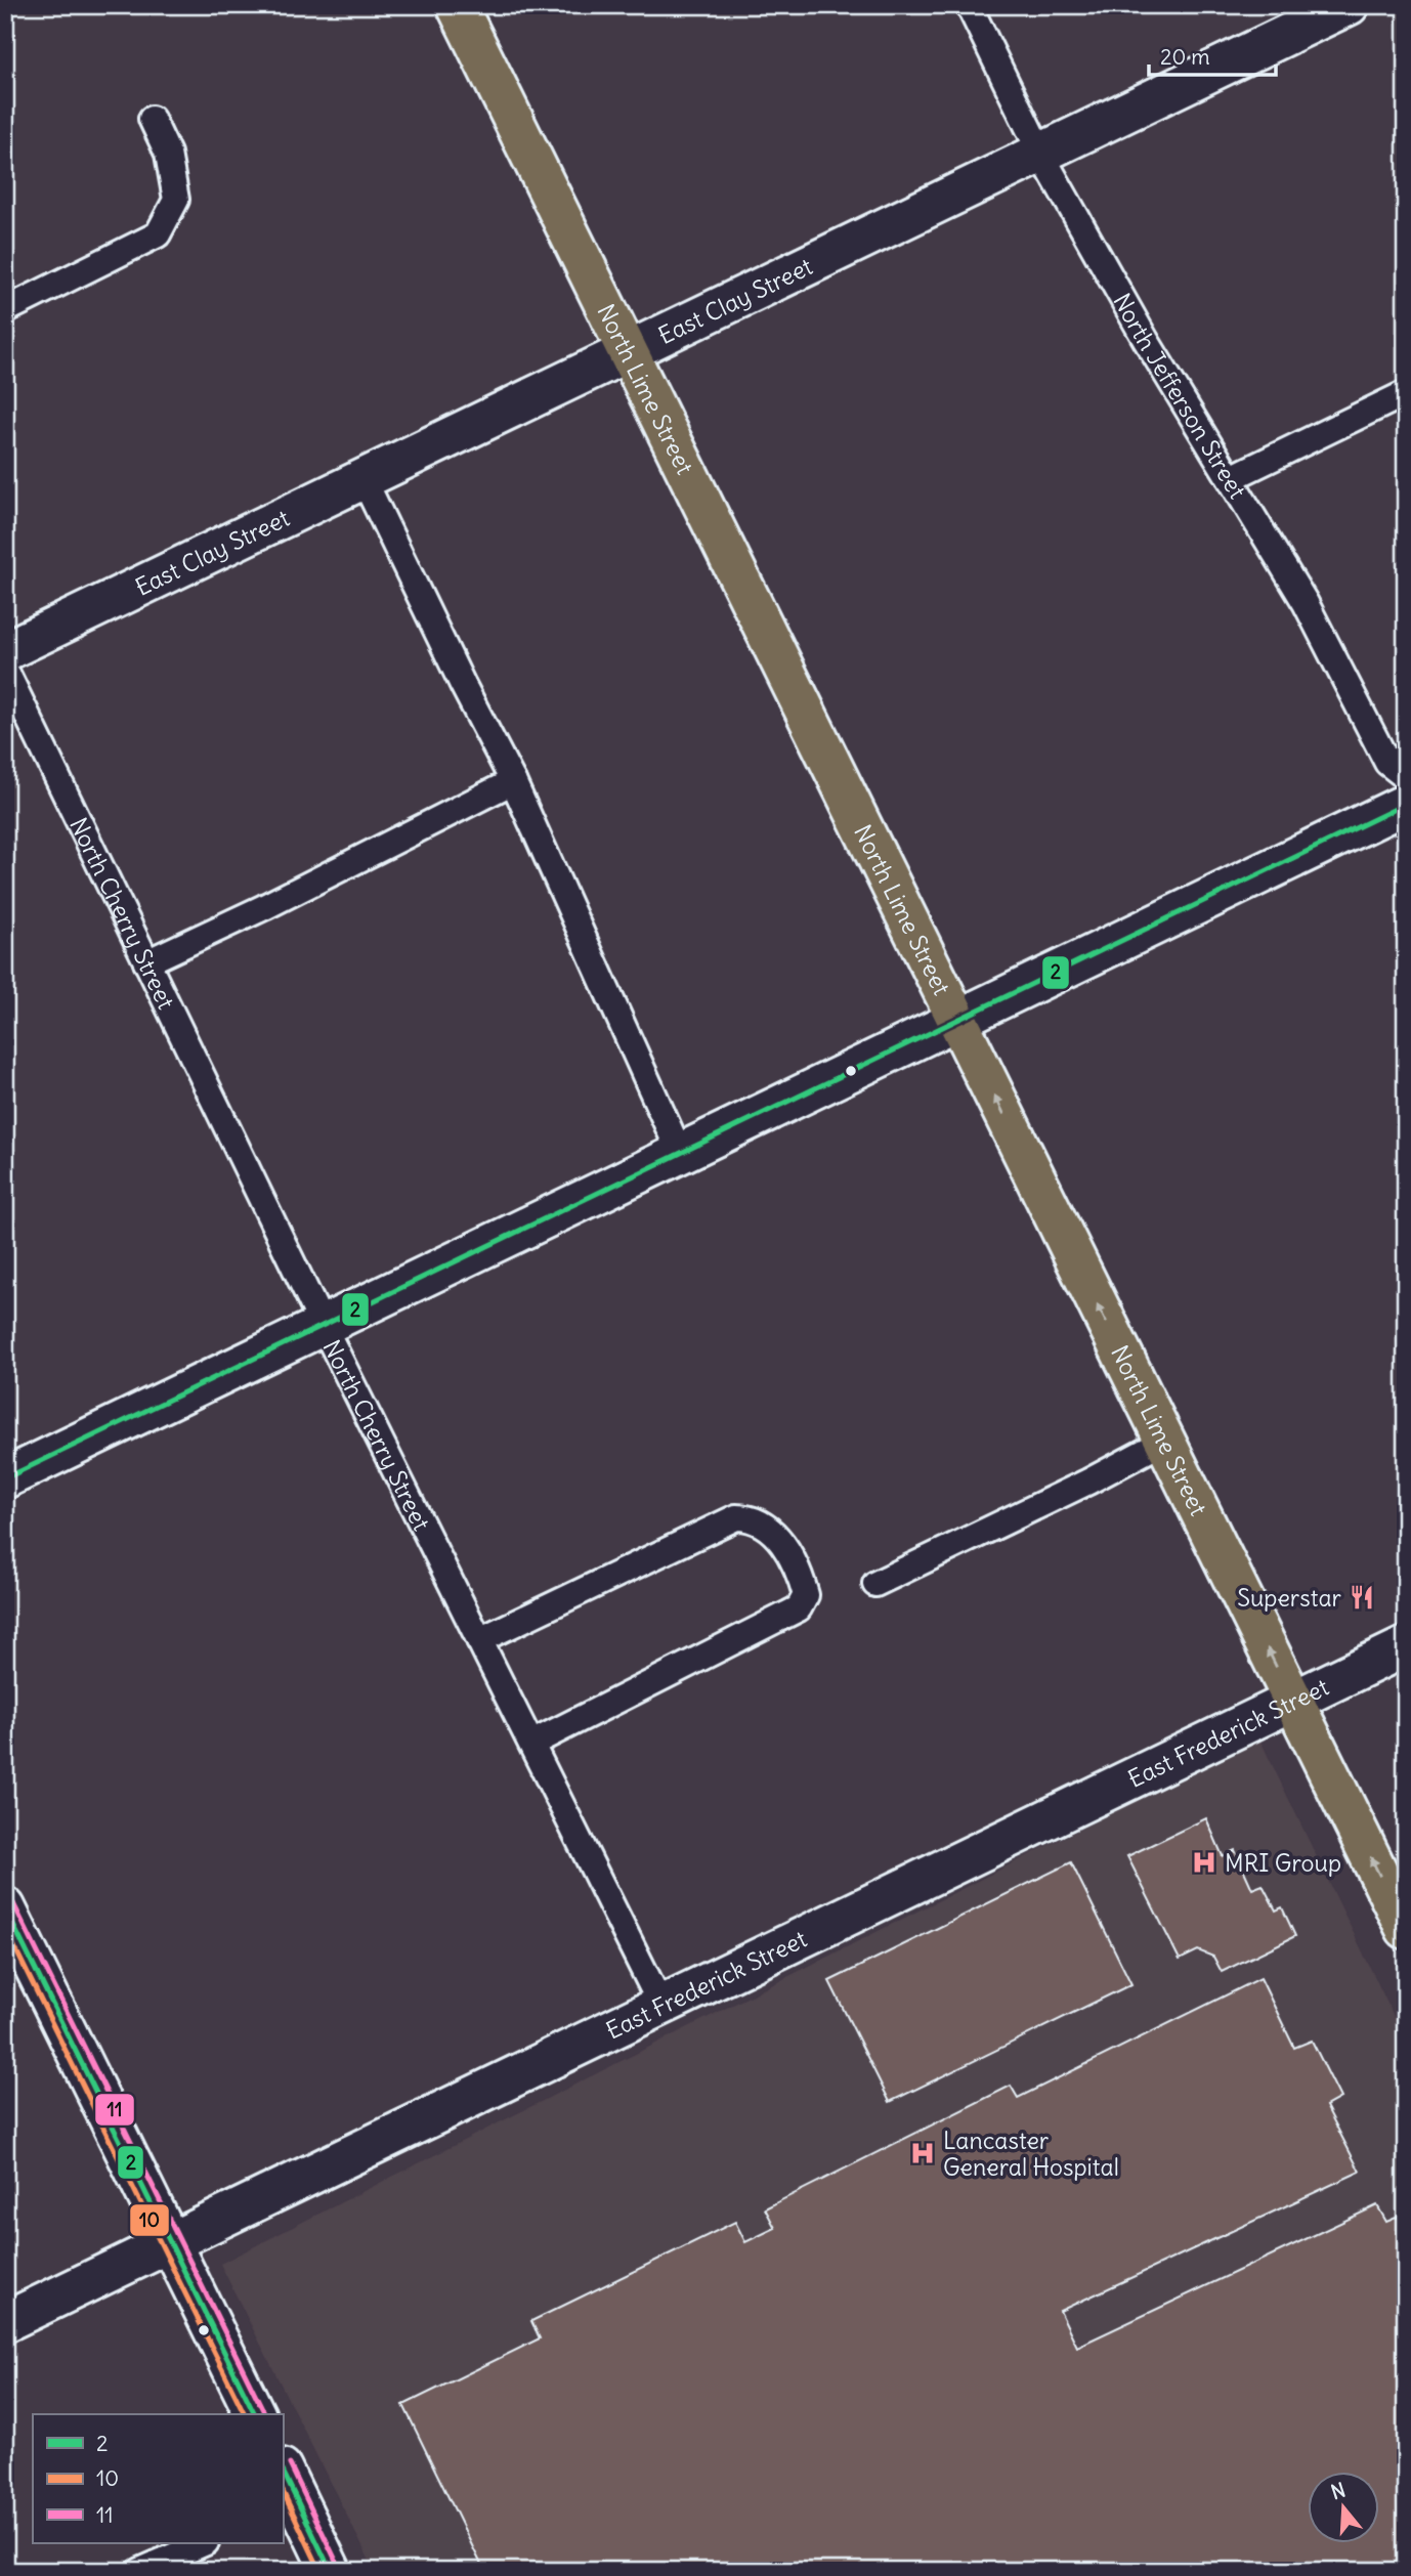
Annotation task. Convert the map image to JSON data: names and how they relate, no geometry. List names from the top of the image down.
{
  "streets": {
    "highway": ["North Lime Street"],
    "street": ["East Clay Street", "East Frederick Street"],
    "lane": ["North Jefferson Street", "North Cherry Street"]
  },
  "crossings": [
    ["East Clay Street", "North Lime Street"],
    ["East Clay Street", "North Jefferson Street"],
    ["North Lime Street", "East Frederick Street"],
    ["North Cherry Street", "East Frederick Street"]
  ],
  "one_way": ["North Lime Street"],
  "places": {
    "restaurant": ["Superstar"],
    "hospital": ["MRI Group", "Lancaster General Hospital"]
  },
  "lines": ["transit line 2", "transit line 11", "transit line 10"],
  "legend": ["2", "10", "11"],
  "scale_bar": "20 m",
  "north": "top"
}
